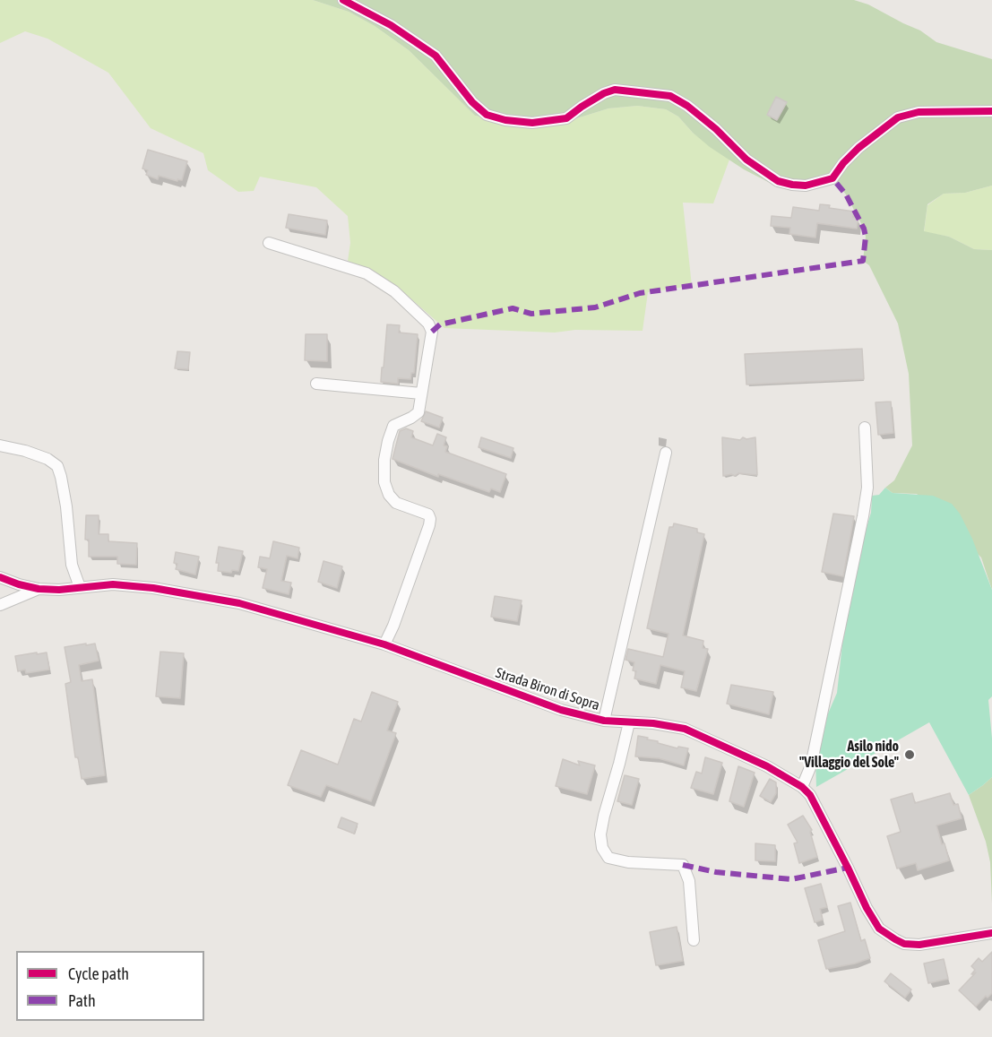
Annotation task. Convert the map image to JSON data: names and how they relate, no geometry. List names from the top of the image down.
{
  "streets": {
    "street": ["Strada Biron di Sopra"]
  },
  "places": ["Asilo nido \"Villaggio del Sole\""],
  "legend": ["Cycle path", "Path"]
}
